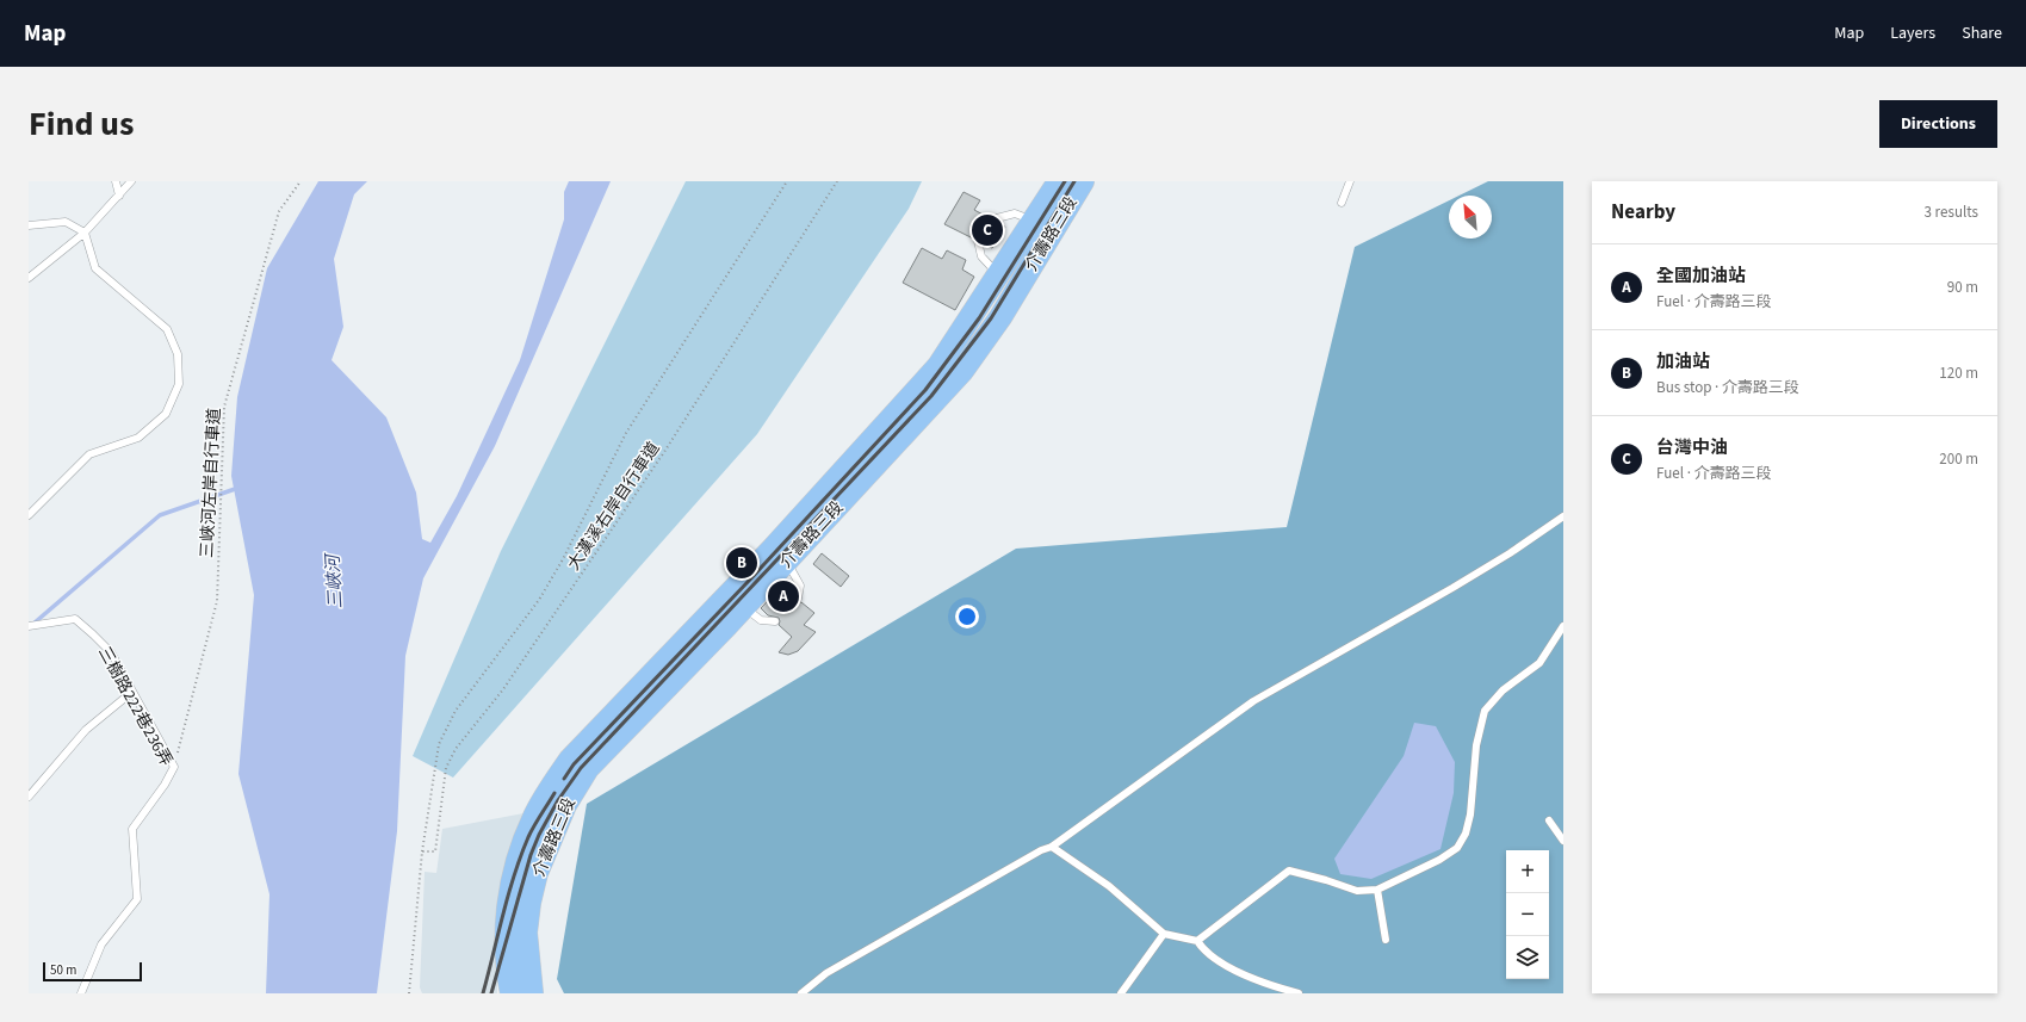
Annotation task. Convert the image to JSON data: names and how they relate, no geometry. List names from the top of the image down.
{
  "streets": {
    "main road": ["介壽路三段"],
    "lane": ["三樹路222巷236弄"],
    "path": ["三峽河左岸自行車道", "大漢溪右岸自行車道"]
  },
  "crossings": [
    ["三峽河左岸自行車道", "三樹路222巷236弄"]
  ],
  "water": ["三峽河"],
  "scale_bar": "50 m",
  "north": "top left",
  "page": {
    "header": "Map",
    "nav": ["Map", "Layers", "Share"],
    "title": "Find us",
    "buttons": "Directions",
    "heading": ["Nearby", "3 results"],
    "pins": ["C", "B", "A"],
    "list": [
      {
        "mark": "A",
        "name": "全國加油站",
        "note": "Fuel · 介壽路三段",
        "value": "90 m"
      },
      {
        "mark": "B",
        "name": "加油站",
        "note": "Bus stop · 介壽路三段",
        "value": "120 m"
      },
      {
        "mark": "C",
        "name": "台灣中油",
        "note": "Fuel · 介壽路三段",
        "value": "200 m"
      }
    ],
    "map_buttons": ["+", "−"],
    "scale": "50 m"
  }
}
